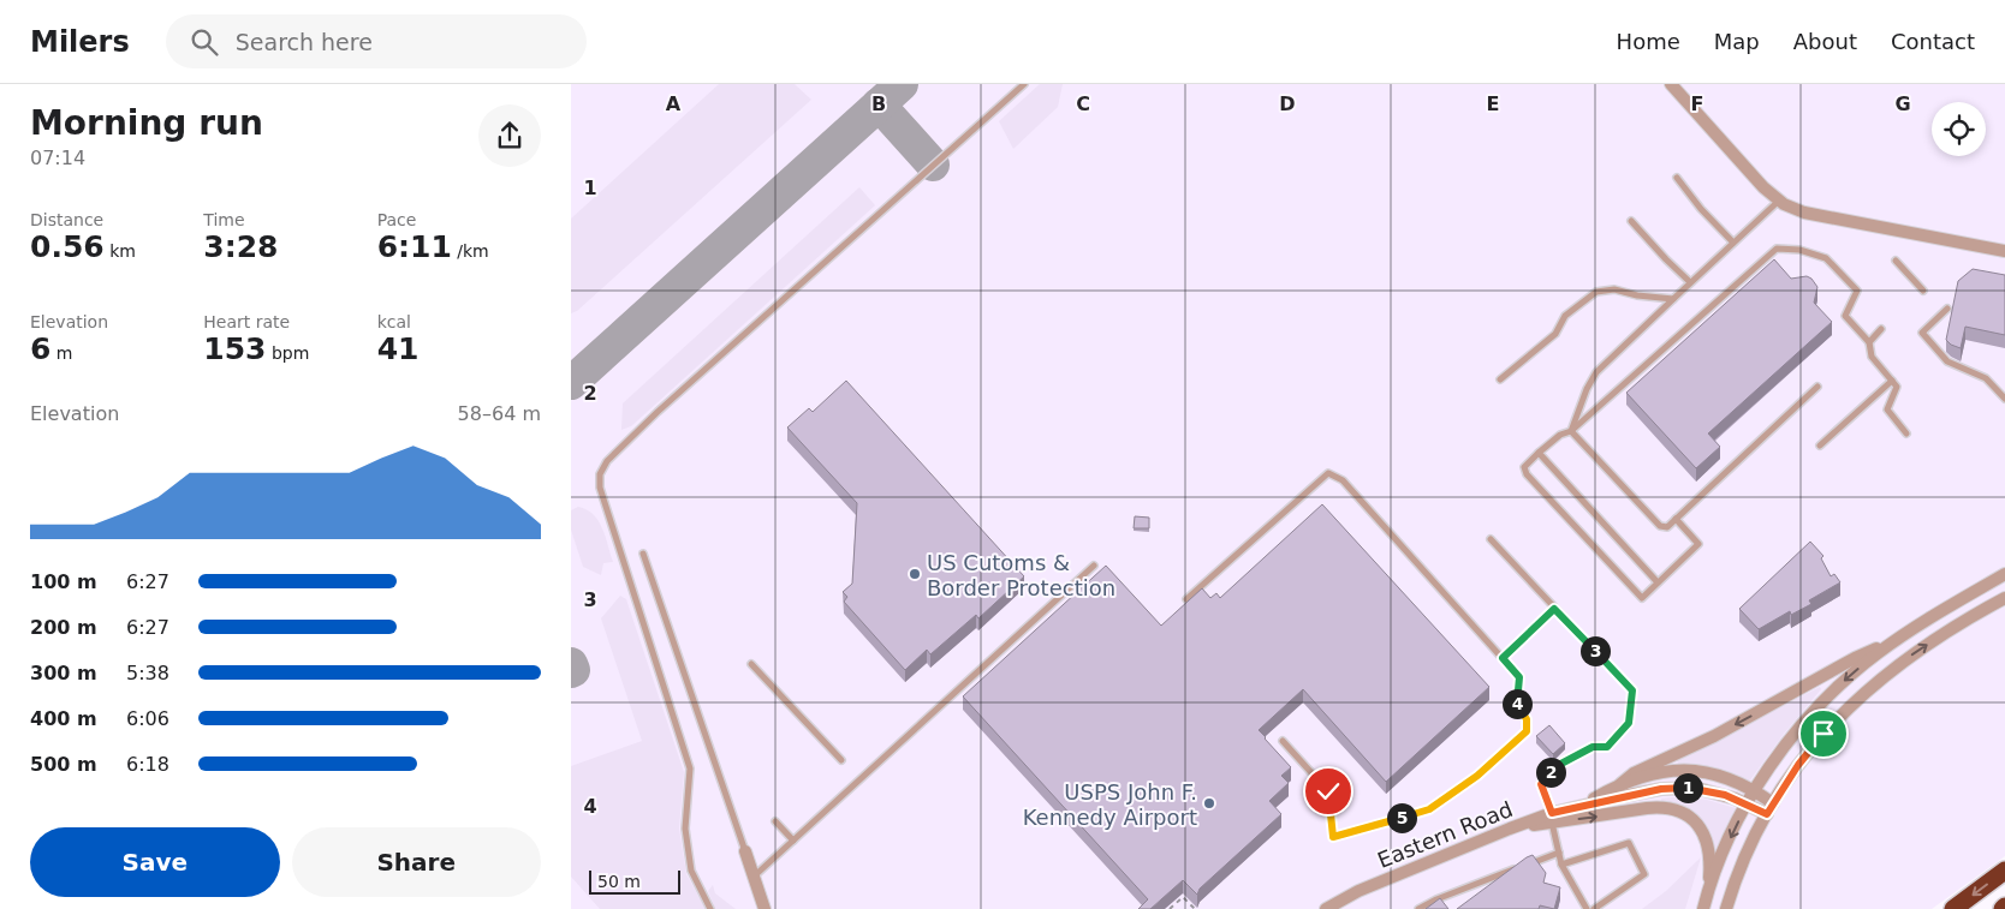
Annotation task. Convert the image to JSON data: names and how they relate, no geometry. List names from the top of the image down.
{
  "streets": {
    "street": ["Eastern Road"]
  },
  "places": ["US Cutoms & Border Protection", "USPS John F. Kennedy Airport"],
  "scale_bar": "50 m",
  "page": {
    "header": "Milers",
    "search": "Search here",
    "nav": [
      "Home",
      "Map",
      "About",
      "Contact"
    ],
    "heading": ["Morning run", "07:14"],
    "stats": [
      ["Distance", "0.56 km"],
      ["Time", "3:28"],
      ["Pace", "6:11 /km"],
      ["Elevation", "6 m"],
      ["Heart rate", "153 bpm"],
      ["kcal", "41"]
    ],
    "chart": ["Elevation", "58–64 m"],
    "list": [
      {
        "name": "100 m",
        "note": "6:27"
      },
      {
        "name": "200 m",
        "note": "6:27"
      },
      {
        "name": "300 m",
        "note": "5:38"
      },
      {
        "name": "400 m",
        "note": "6:06"
      },
      {
        "name": "500 m",
        "note": "6:18"
      }
    ],
    "pins": [
      "3",
      "4",
      "2",
      "1",
      "5"
    ],
    "buttons": ["Save", "Share"],
    "scale": "50 m"
  },
  "grid": {
    "columns": [
      "A",
      "B",
      "C",
      "D",
      "E",
      "F",
      "G"
    ],
    "rows": [
      "1",
      "2",
      "3",
      "4"
    ]
  }
}
